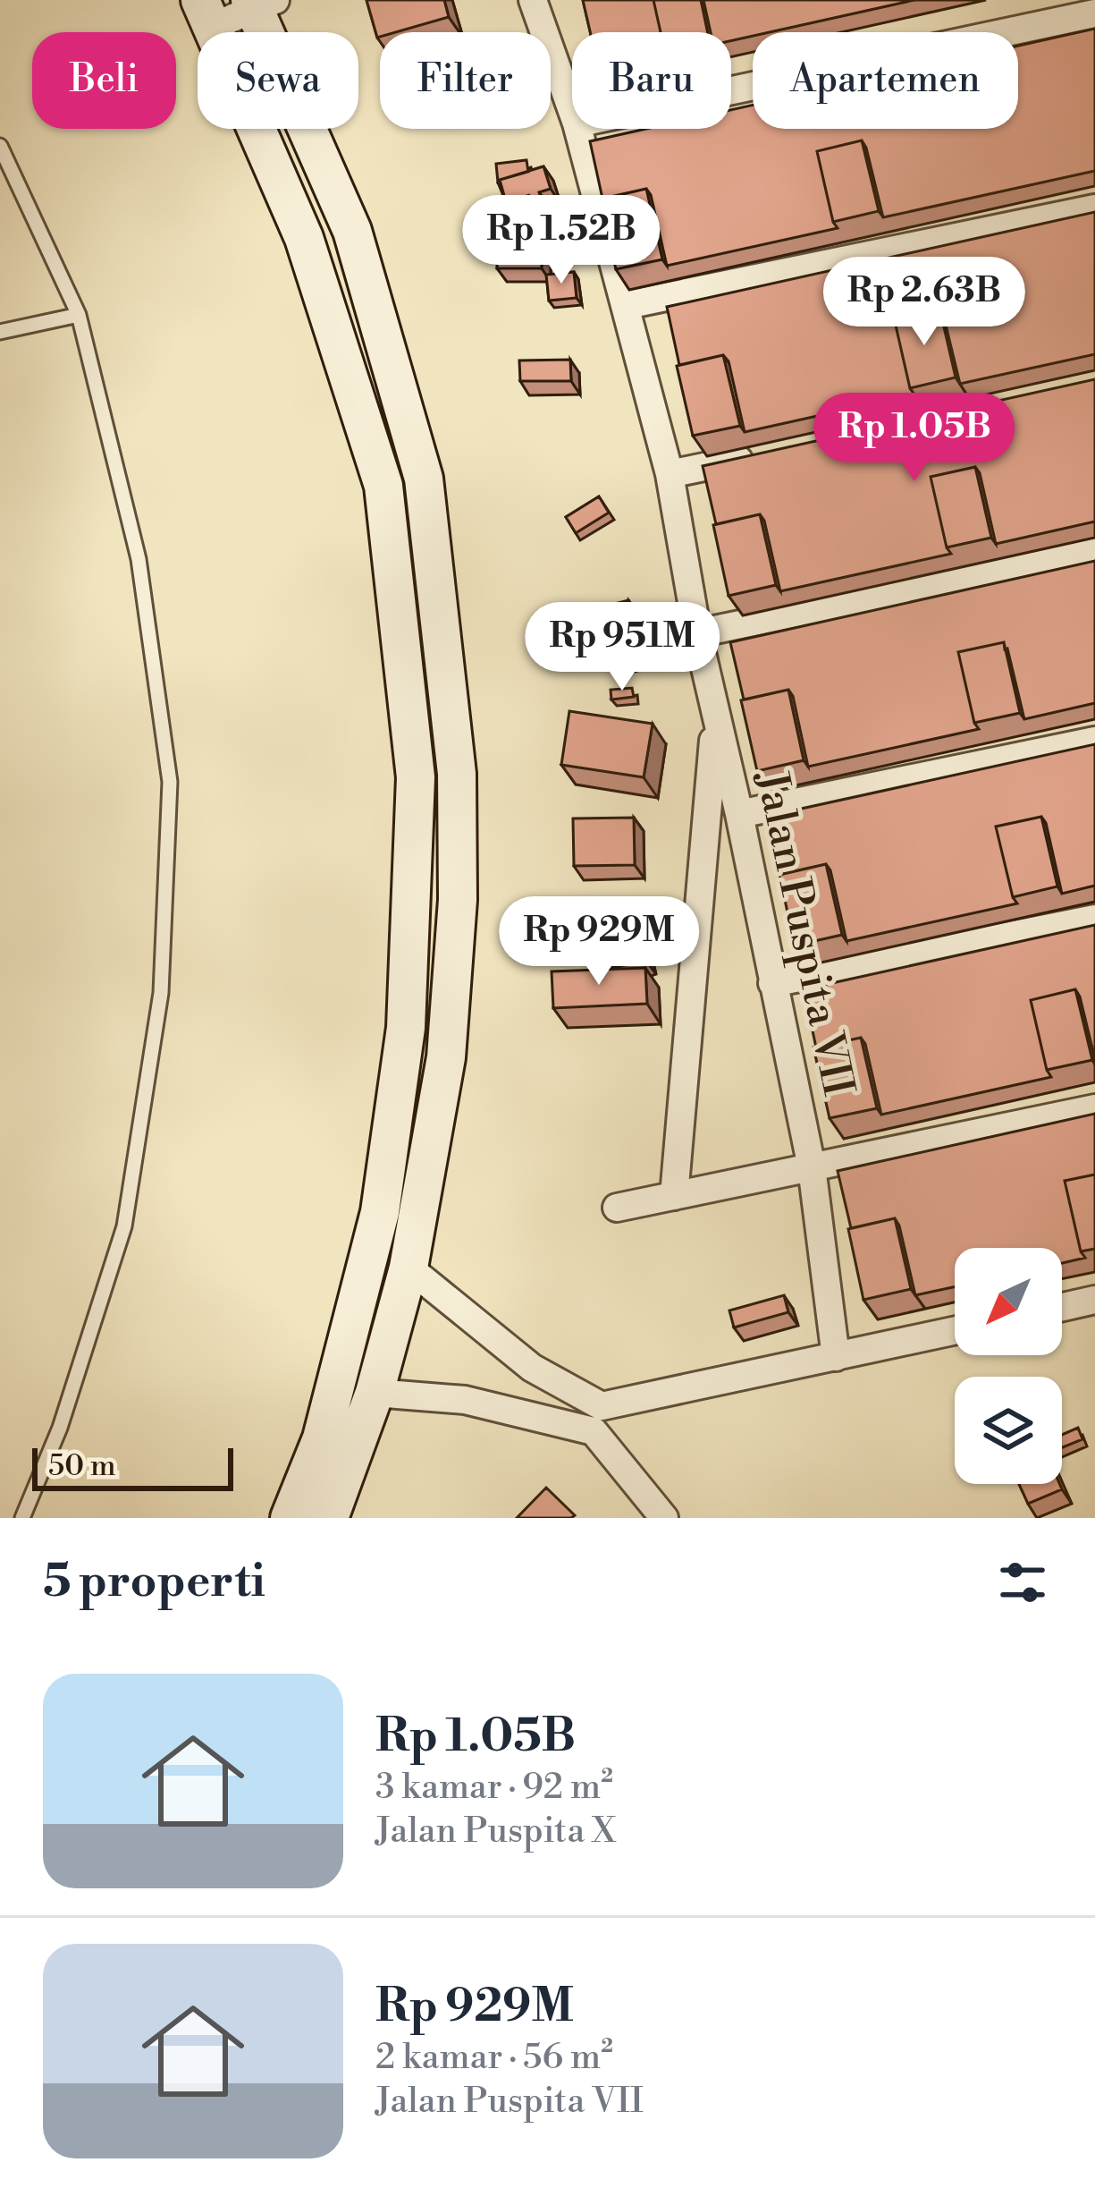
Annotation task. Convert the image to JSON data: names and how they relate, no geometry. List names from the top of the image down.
{
  "streets": {
    "street": ["Jalan Puspita VII"]
  },
  "scale_bar": "50 m",
  "north": "bottom left",
  "page": {
    "chip": [
      "Beli",
      "Sewa",
      "Filter",
      "Baru",
      "Apartemen"
    ],
    "price": [
      "Rp 1.52B",
      "Rp 2.63B",
      "Rp 1.05B",
      "Rp 951M",
      "Rp 929M"
    ],
    "scale": "50 m",
    "heading": "5 properti",
    "list": [
      {
        "name": "Rp 1.05B",
        "note": "3 kamar · 92 m² · Jalan Puspita X"
      },
      {
        "name": "Rp 929M",
        "note": "2 kamar · 56 m² · Jalan Puspita VII"
      }
    ]
  }
}
